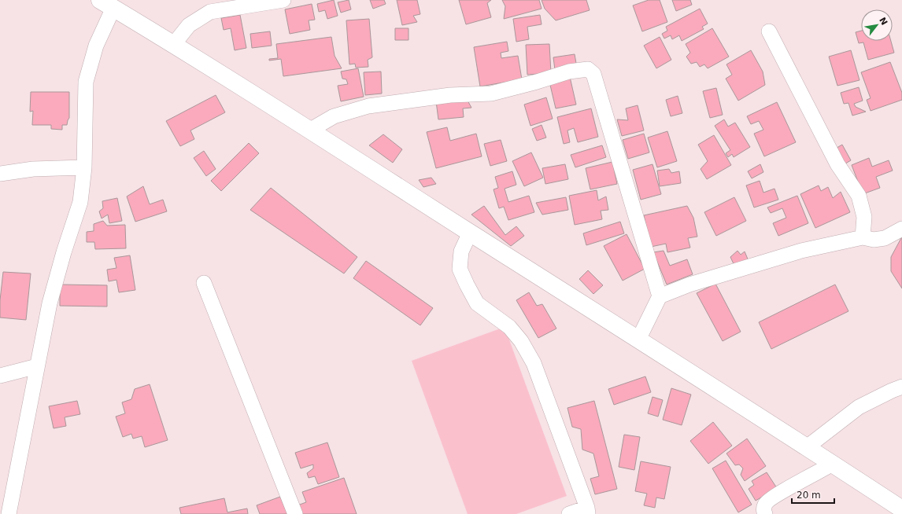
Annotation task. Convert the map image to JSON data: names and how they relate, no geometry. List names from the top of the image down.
{
  "scale_bar": "20 m",
  "north": "top right"
}
